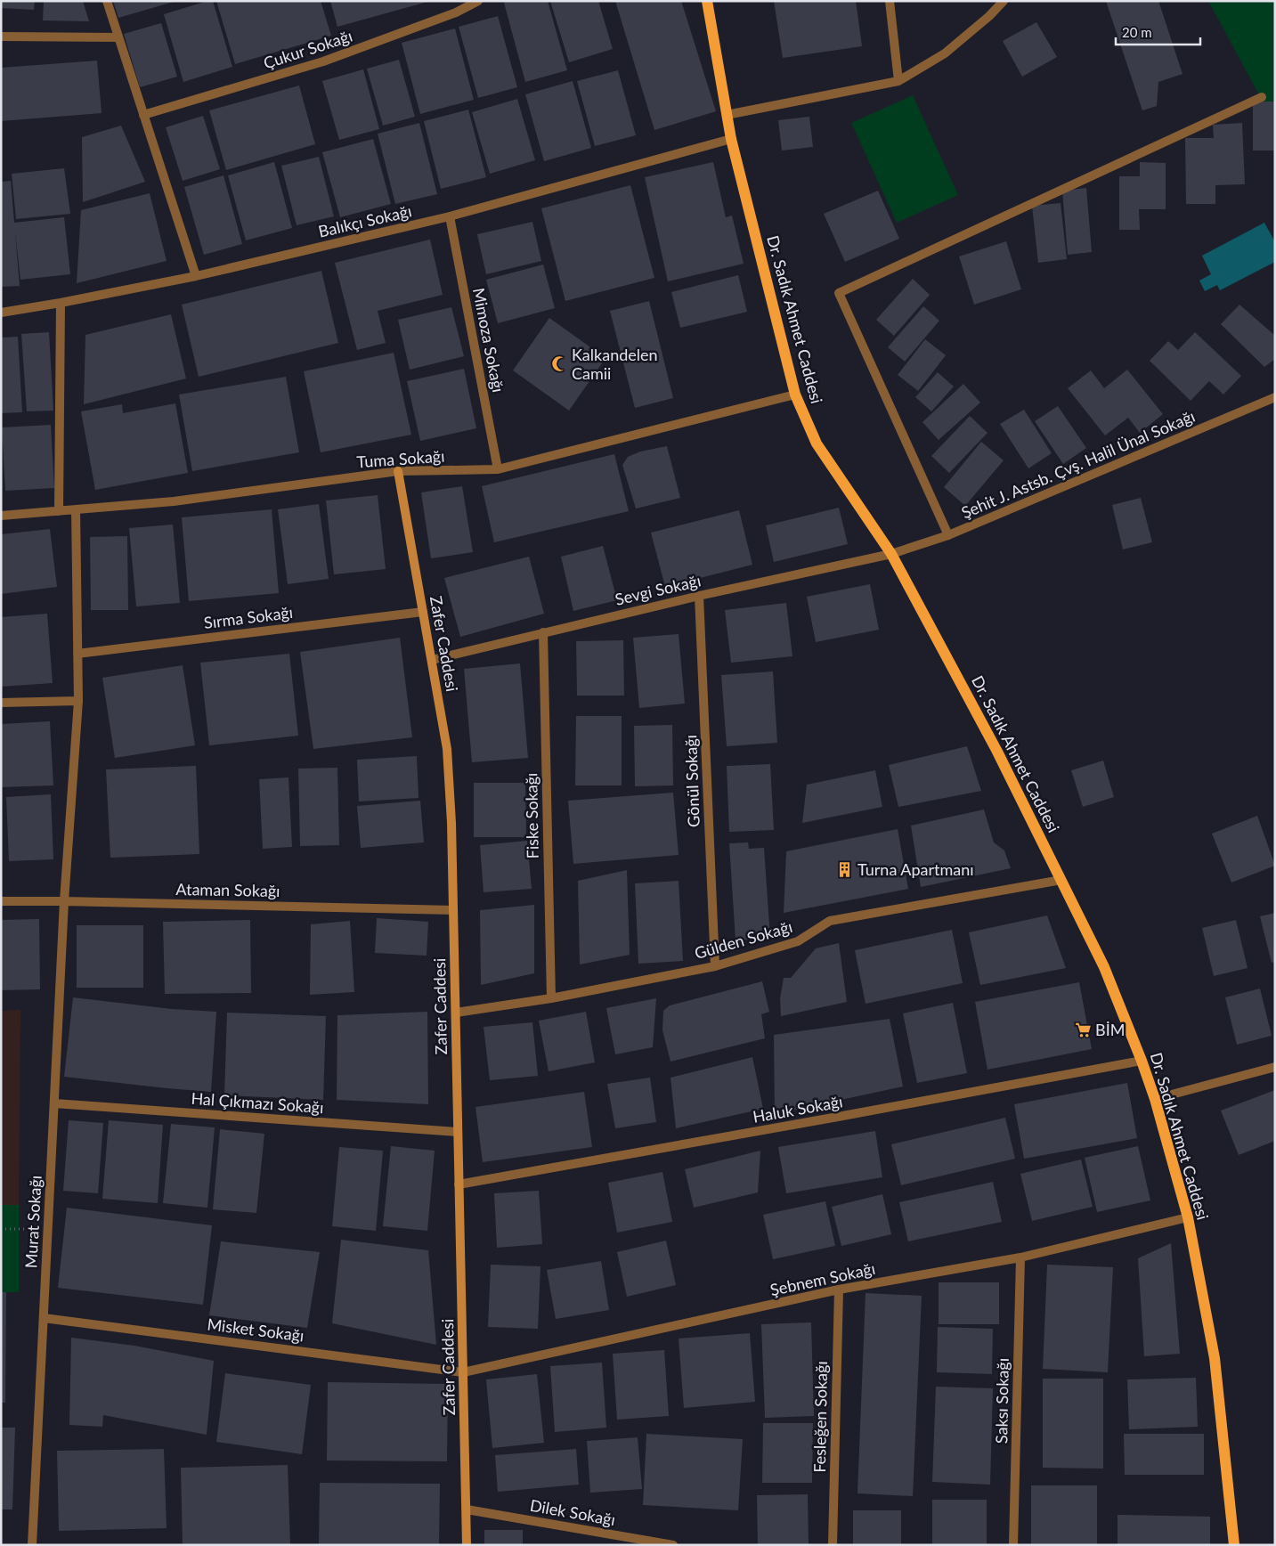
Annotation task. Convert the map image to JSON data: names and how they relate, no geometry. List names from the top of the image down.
{
  "streets": {
    "main road": ["Dr. Sadık Ahmet Caddesi"],
    "street": [
      "Çukur Sokağı",
      "Balıkçı Sokağı",
      "Mimoza Sokağı",
      "Tuma Sokağı",
      "Şehit J. Astsb. Çvş. Halil Ünal Sokağı",
      "Sevgi Sokağı",
      "Sırma Sokağı",
      "Zafer Caddesi",
      "Gönül Sokağı",
      "Fiske Sokağı",
      "Ataman Sokağı",
      "Gülden Sokağı",
      "Hal Çıkmazı Sokağı",
      "Haluk Sokağı",
      "Murat Sokağı",
      "Şebnem Sokağı",
      "Misket Sokağı",
      "Saksı Sokağı",
      "Fesleğen Sokağı",
      "Dilek Sokağı"
    ]
  },
  "crossings": [
    ["Balıkçı Sokağı", "Dr. Sadık Ahmet Caddesi"],
    ["Balıkçı Sokağı", "Mimoza Sokağı"],
    ["Dr. Sadık Ahmet Caddesi", "Tuma Sokağı"],
    ["Dr. Sadık Ahmet Caddesi", "Şehit J. Astsb. Çvş. Halil Ünal Sokağı"],
    ["Dr. Sadık Ahmet Caddesi", "Sevgi Sokağı"],
    ["Dr. Sadık Ahmet Caddesi", "Gülden Sokağı"],
    ["Dr. Sadık Ahmet Caddesi", "Haluk Sokağı"],
    ["Dr. Sadık Ahmet Caddesi", "Şebnem Sokağı"],
    ["Mimoza Sokağı", "Tuma Sokağı"],
    ["Tuma Sokağı", "Zafer Caddesi"],
    ["Şehit J. Astsb. Çvş. Halil Ünal Sokağı", "Sevgi Sokağı"],
    ["Sevgi Sokağı", "Zafer Caddesi"],
    ["Sevgi Sokağı", "Gönül Sokağı"],
    ["Sevgi Sokağı", "Fiske Sokağı"],
    ["Sırma Sokağı", "Zafer Caddesi"],
    ["Zafer Caddesi", "Ataman Sokağı"],
    ["Zafer Caddesi", "Gülden Sokağı"],
    ["Zafer Caddesi", "Hal Çıkmazı Sokağı"],
    ["Zafer Caddesi", "Haluk Sokağı"],
    ["Zafer Caddesi", "Şebnem Sokağı"],
    ["Zafer Caddesi", "Misket Sokağı"],
    ["Zafer Caddesi", "Dilek Sokağı"],
    ["Gönül Sokağı", "Gülden Sokağı"],
    ["Fiske Sokağı", "Gülden Sokağı"],
    ["Ataman Sokağı", "Murat Sokağı"],
    ["Hal Çıkmazı Sokağı", "Murat Sokağı"],
    ["Murat Sokağı", "Misket Sokağı"],
    ["Şebnem Sokağı", "Misket Sokağı"],
    ["Şebnem Sokağı", "Saksı Sokağı"],
    ["Şebnem Sokağı", "Fesleğen Sokağı"]
  ],
  "places": {
    "mosque": ["Kalkandelen Camii"],
    "building": ["Turna Apartmanı"],
    "supermarket": ["BİM"]
  },
  "scale_bar": "20 m"
}
